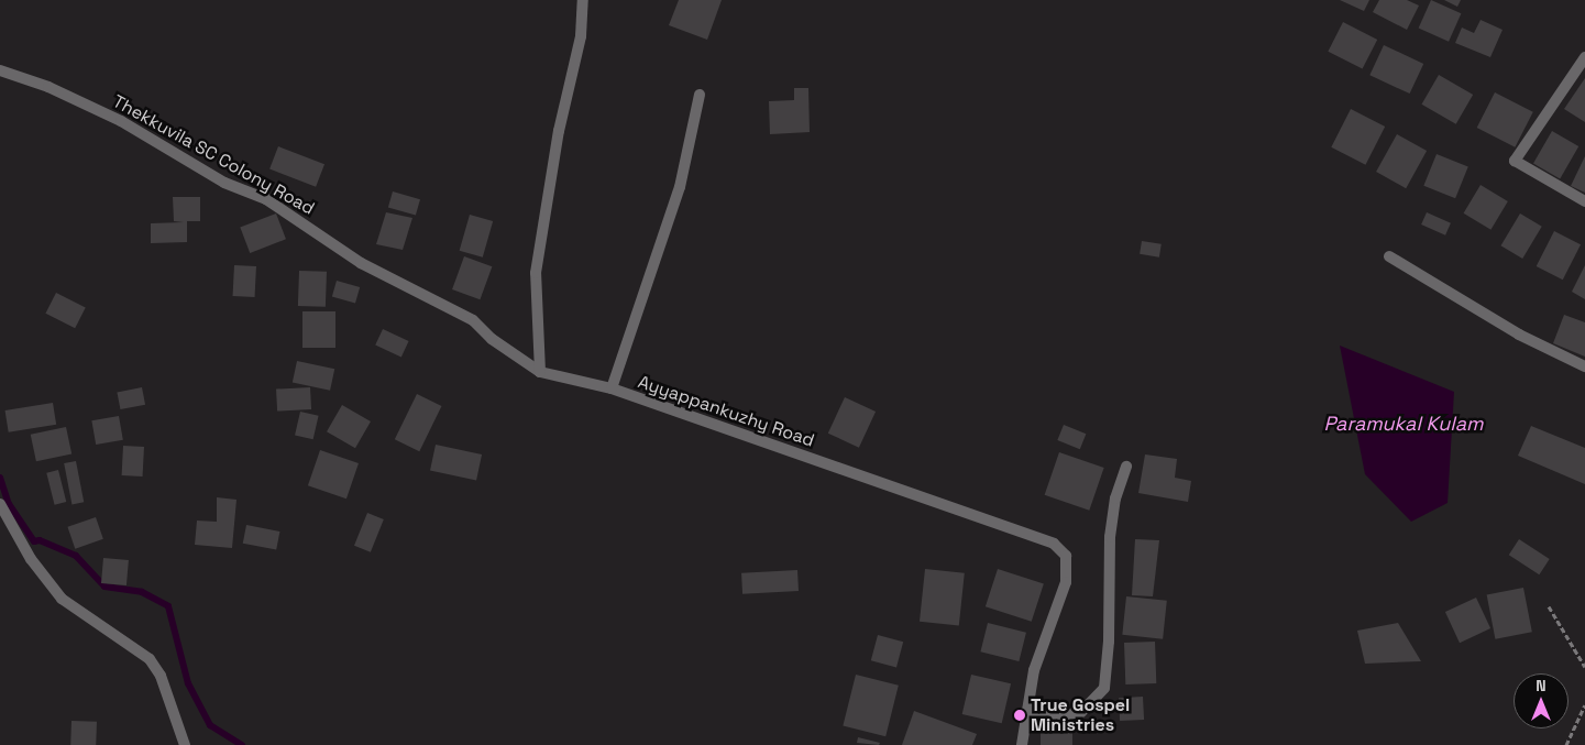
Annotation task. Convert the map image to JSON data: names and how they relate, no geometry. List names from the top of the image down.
{
  "streets": {
    "street": ["Thekkuvila SC Colony Road", "Ayyappankuzhy Road"]
  },
  "crossings": [
    ["Thekkuvila SC Colony Road", "Ayyappankuzhy Road"]
  ],
  "water": ["Paramukal Kulam"],
  "places": ["True Gospel Ministries"],
  "north": "top"
}
